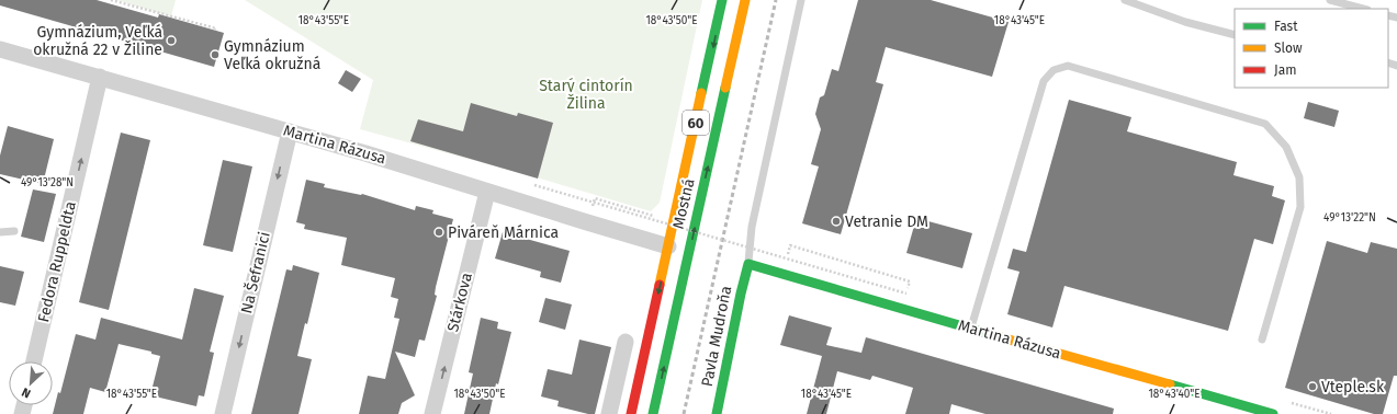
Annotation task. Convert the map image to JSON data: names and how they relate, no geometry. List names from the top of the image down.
{
  "streets": {
    "main road": [
      "60",
      "Martina Rázusa",
      "Mostná",
      "Pavla Mudroňa"
    ],
    "street": ["Fedora Ruppeldta", "Na Šefranici", "Stárkova"]
  },
  "crossings": [
    ["Martina Rázusa", "Mostná"],
    ["Martina Rázusa", "Fedora Ruppeldta"],
    ["Martina Rázusa", "Na Šefranici"],
    ["Martina Rázusa", "Stárkova"],
    ["Martina Rázusa", "Pavla Mudroňa"]
  ],
  "one_way": ["Fedora Ruppeldta", "Na Šefranici", "Stárkova"],
  "parks": ["Starý cintorín Žilina"],
  "places": [
    "Gymnázium, Veľká okružná 22 v Žiline",
    "Gymnázium Veľká okružná",
    "Vetranie DM",
    "Piváreň Márnica",
    "Vteple.sk"
  ],
  "legend": ["Fast", "Slow", "Jam"],
  "north": "bottom left",
  "coordinates": [
    "18°43'55\"E",
    "18°43'50\"E",
    "18°43'45\"E",
    "49°13'28\"N",
    "49°13'22\"N",
    "18°43'40\"E"
  ]
}
